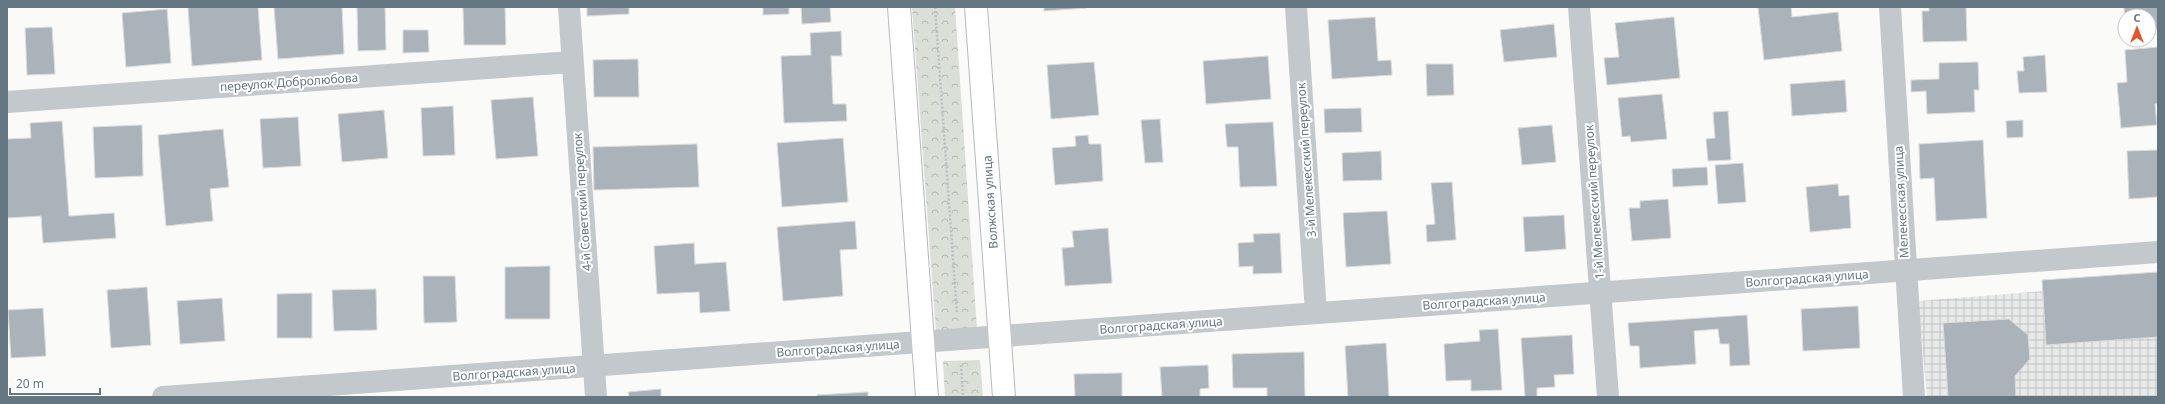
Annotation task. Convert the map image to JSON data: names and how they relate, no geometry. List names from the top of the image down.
{
  "streets": {
    "main road": ["Волжская улица"],
    "street": [
      "переулок Добролюбова",
      "3-й Мелекесский переулок",
      "4-й Советский переулок",
      "1-й Мелекесский переулок",
      "Мелекесская улица",
      "Волгоградская улица"
    ]
  },
  "crossings": [
    ["переулок Добролюбова", "4-й Советский переулок"],
    ["3-й Мелекесский переулок", "Волгоградская улица"],
    ["4-й Советский переулок", "Волгоградская улица"],
    ["Волжская улица", "Волгоградская улица"],
    ["1-й Мелекесский переулок", "Волгоградская улица"],
    ["Мелекесская улица", "Волгоградская улица"]
  ],
  "scale_bar": "20 m",
  "north": "top"
}
